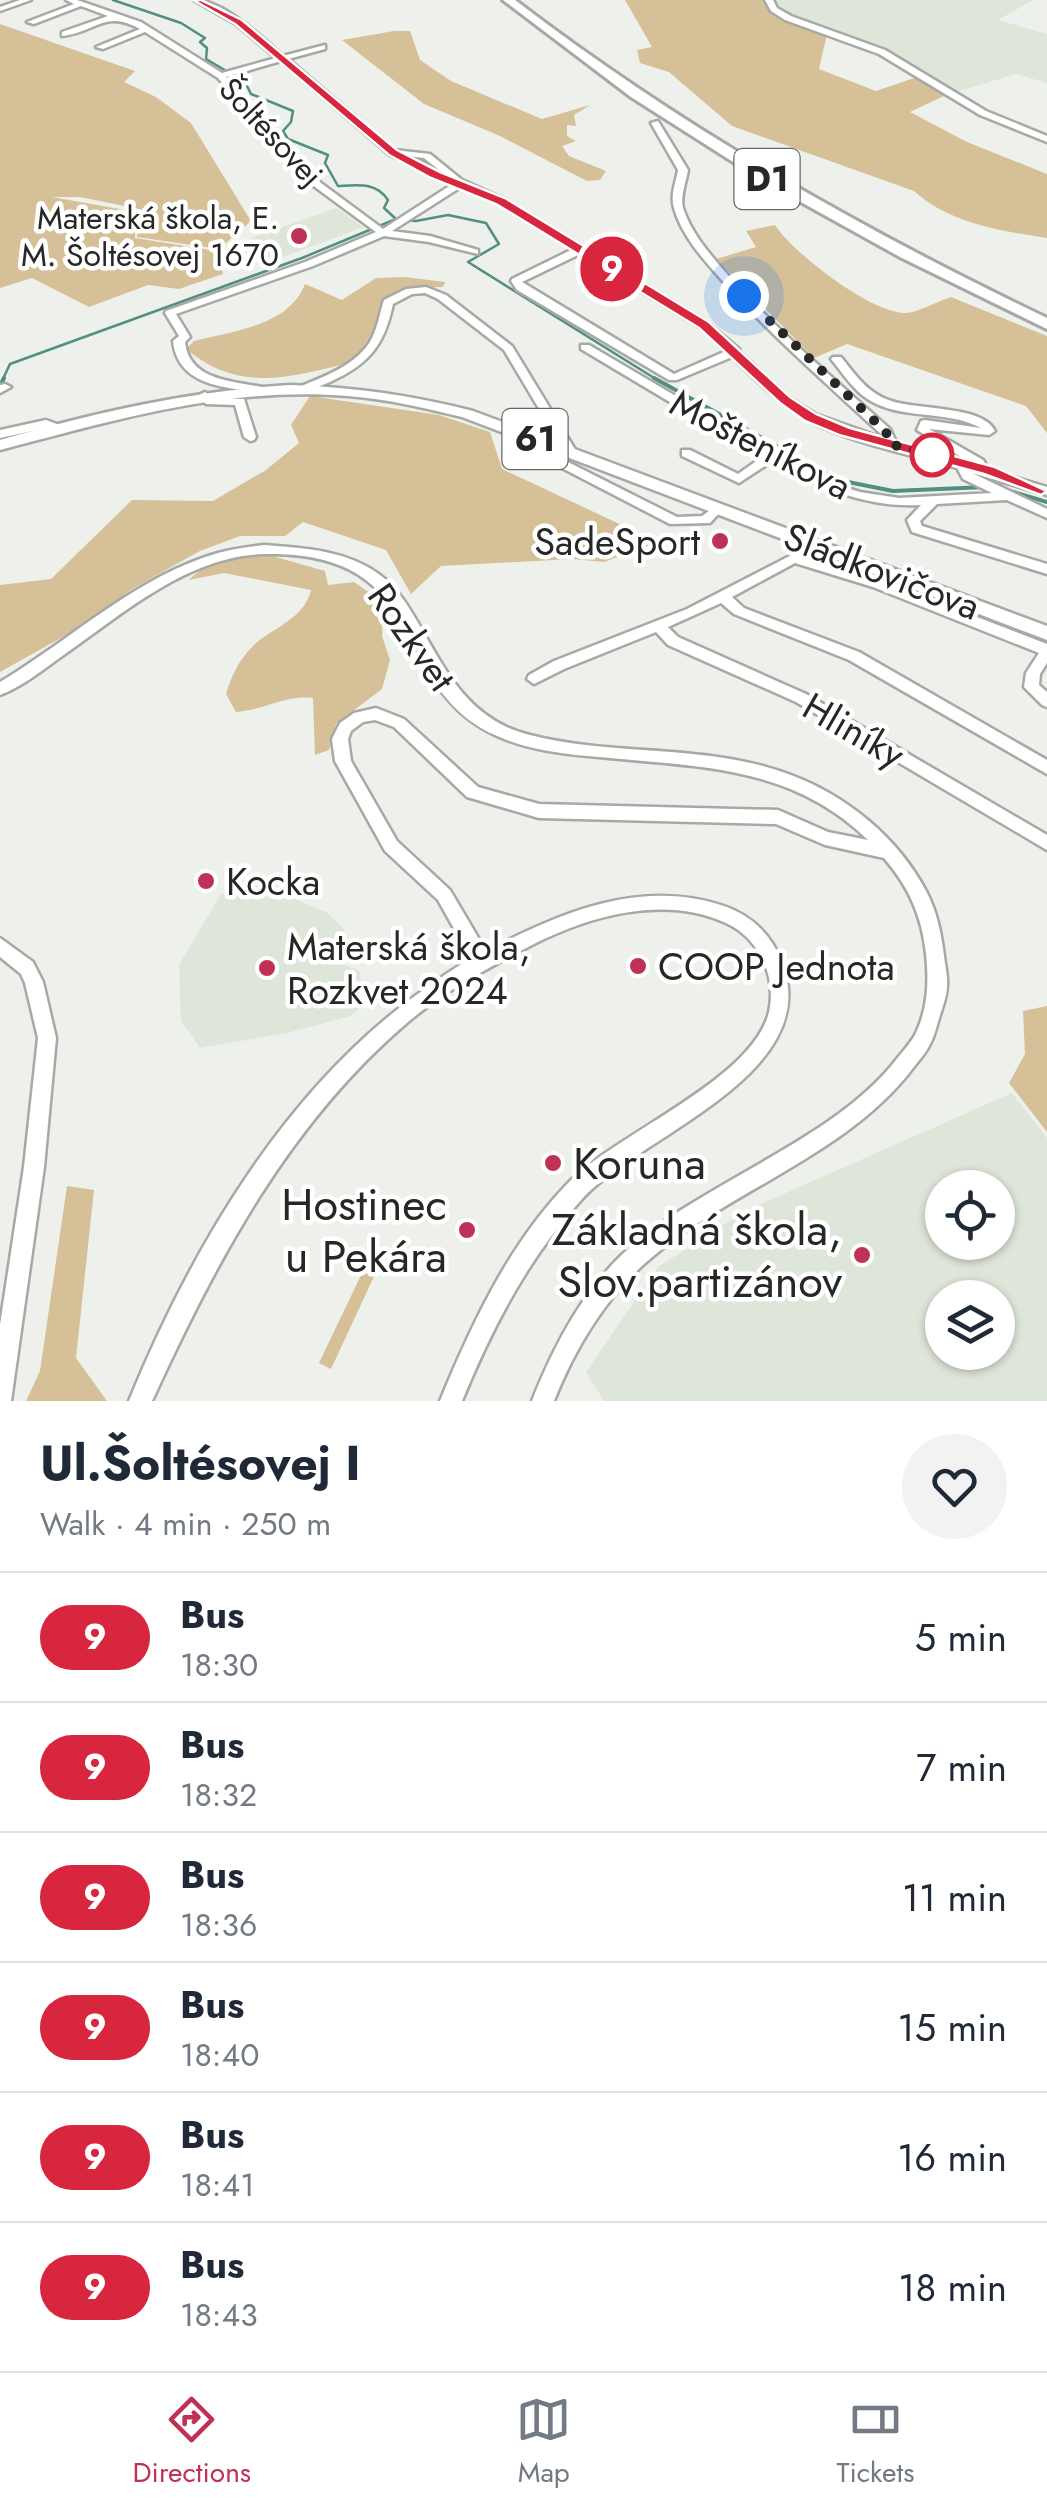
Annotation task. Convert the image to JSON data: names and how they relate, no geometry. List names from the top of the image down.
{
  "streets": {
    "highway": ["D1"],
    "main road": ["61", "Sládkovičova"],
    "street": [
      "Šoltésovej",
      "Mošteníkova",
      "Rozkvet",
      "Hliníky"
    ]
  },
  "places": [
    "Materská škola, E. M. Šoltésovej 1670",
    "SadeSport",
    "Kocka",
    "COOP Jednota",
    "Materská škola, Rozkvet 2024",
    "Koruna",
    "Hostinec u Pekára",
    "Základná škola, Slov.partizánov"
  ],
  "lines": ["bus line 9"],
  "page": {
    "on_map": "9",
    "heading": ["Ul.Šoltésovej I", "Walk · 4 min · 250 m"],
    "list": [
      {
        "mark": "9",
        "name": "Bus",
        "note": "18:30",
        "value": "5 min"
      },
      {
        "mark": "9",
        "name": "Bus",
        "note": "18:32",
        "value": "7 min"
      },
      {
        "mark": "9",
        "name": "Bus",
        "note": "18:36",
        "value": "11 min"
      },
      {
        "mark": "9",
        "name": "Bus",
        "note": "18:40",
        "value": "15 min"
      },
      {
        "mark": "9",
        "name": "Bus",
        "note": "18:41",
        "value": "16 min"
      },
      {
        "mark": "9",
        "name": "Bus",
        "note": "18:43",
        "value": "18 min"
      }
    ],
    "tabs": ["Directions", "Map", "Tickets"]
  }
}
